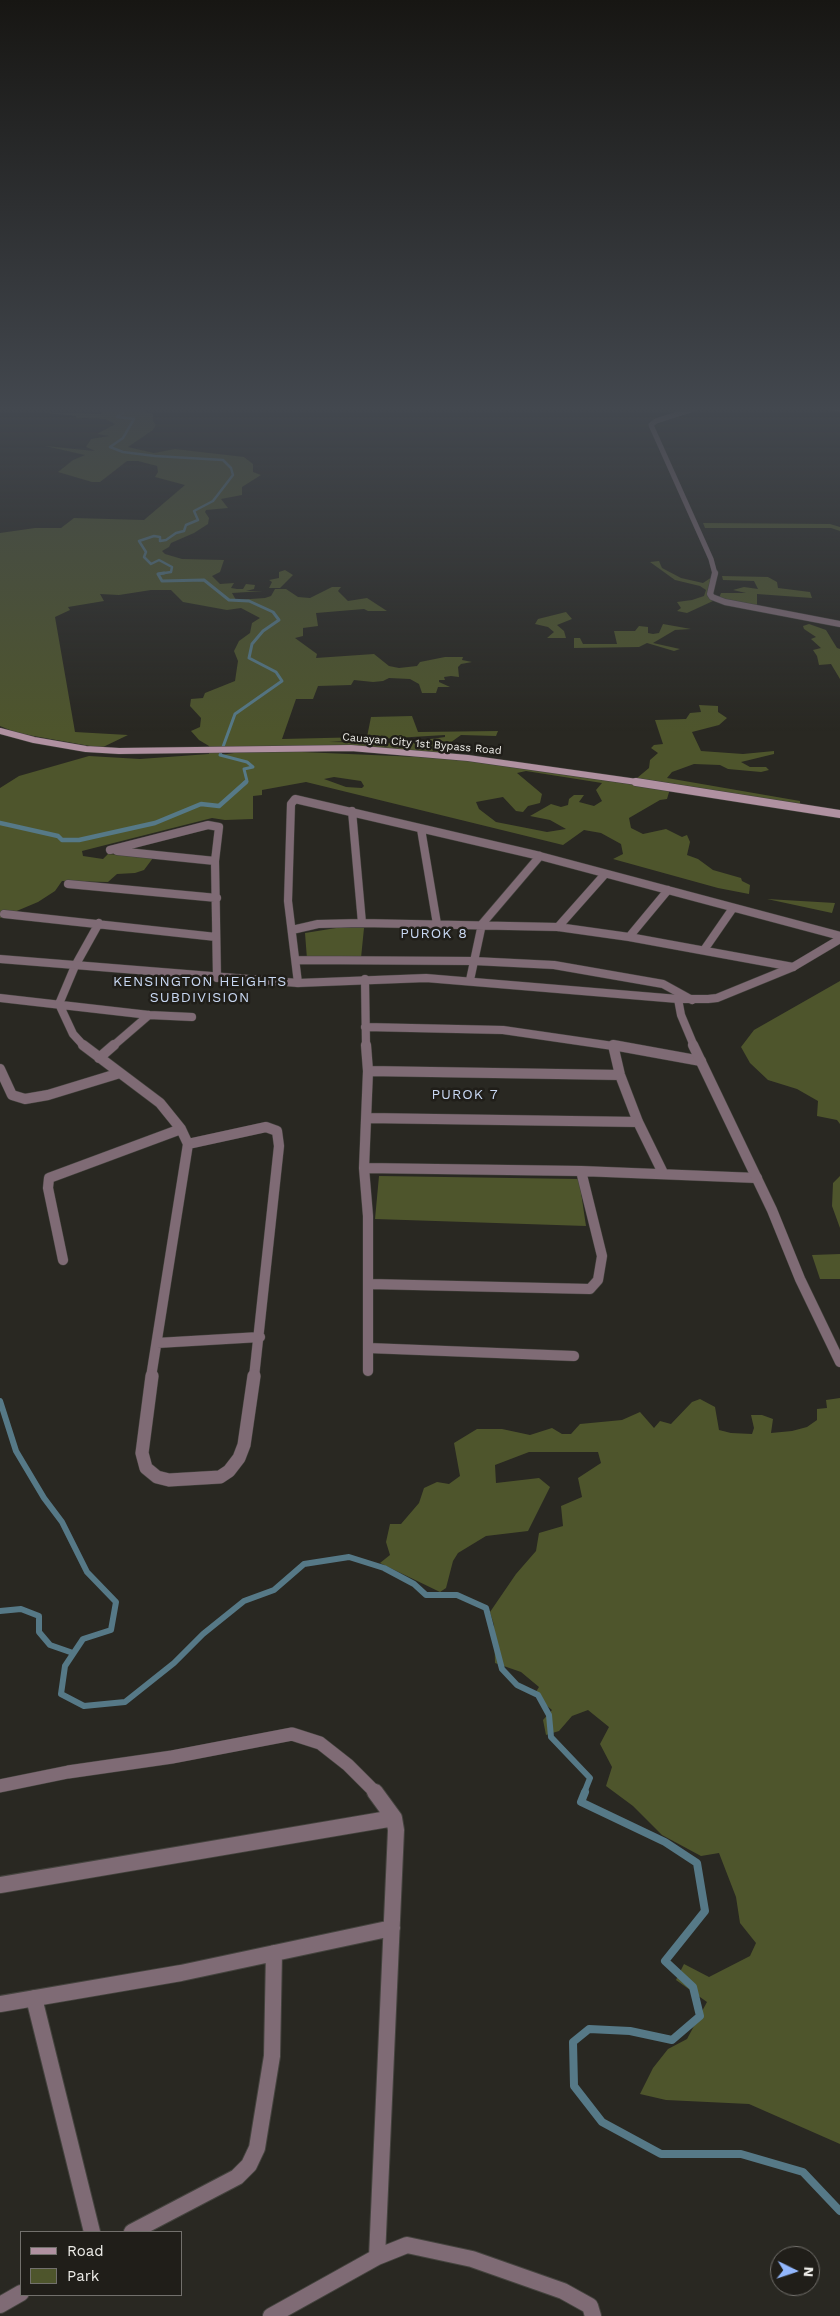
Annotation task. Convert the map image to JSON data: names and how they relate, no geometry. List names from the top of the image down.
{
  "streets": {
    "main road": ["Cauayan City 1st Bypass Road"]
  },
  "districts": ["PUROK 8", "KENSINGTON HEIGHTS SUBDIVISION", "PUROK 7"],
  "legend": ["Road", "Park"],
  "north": "right"
}
